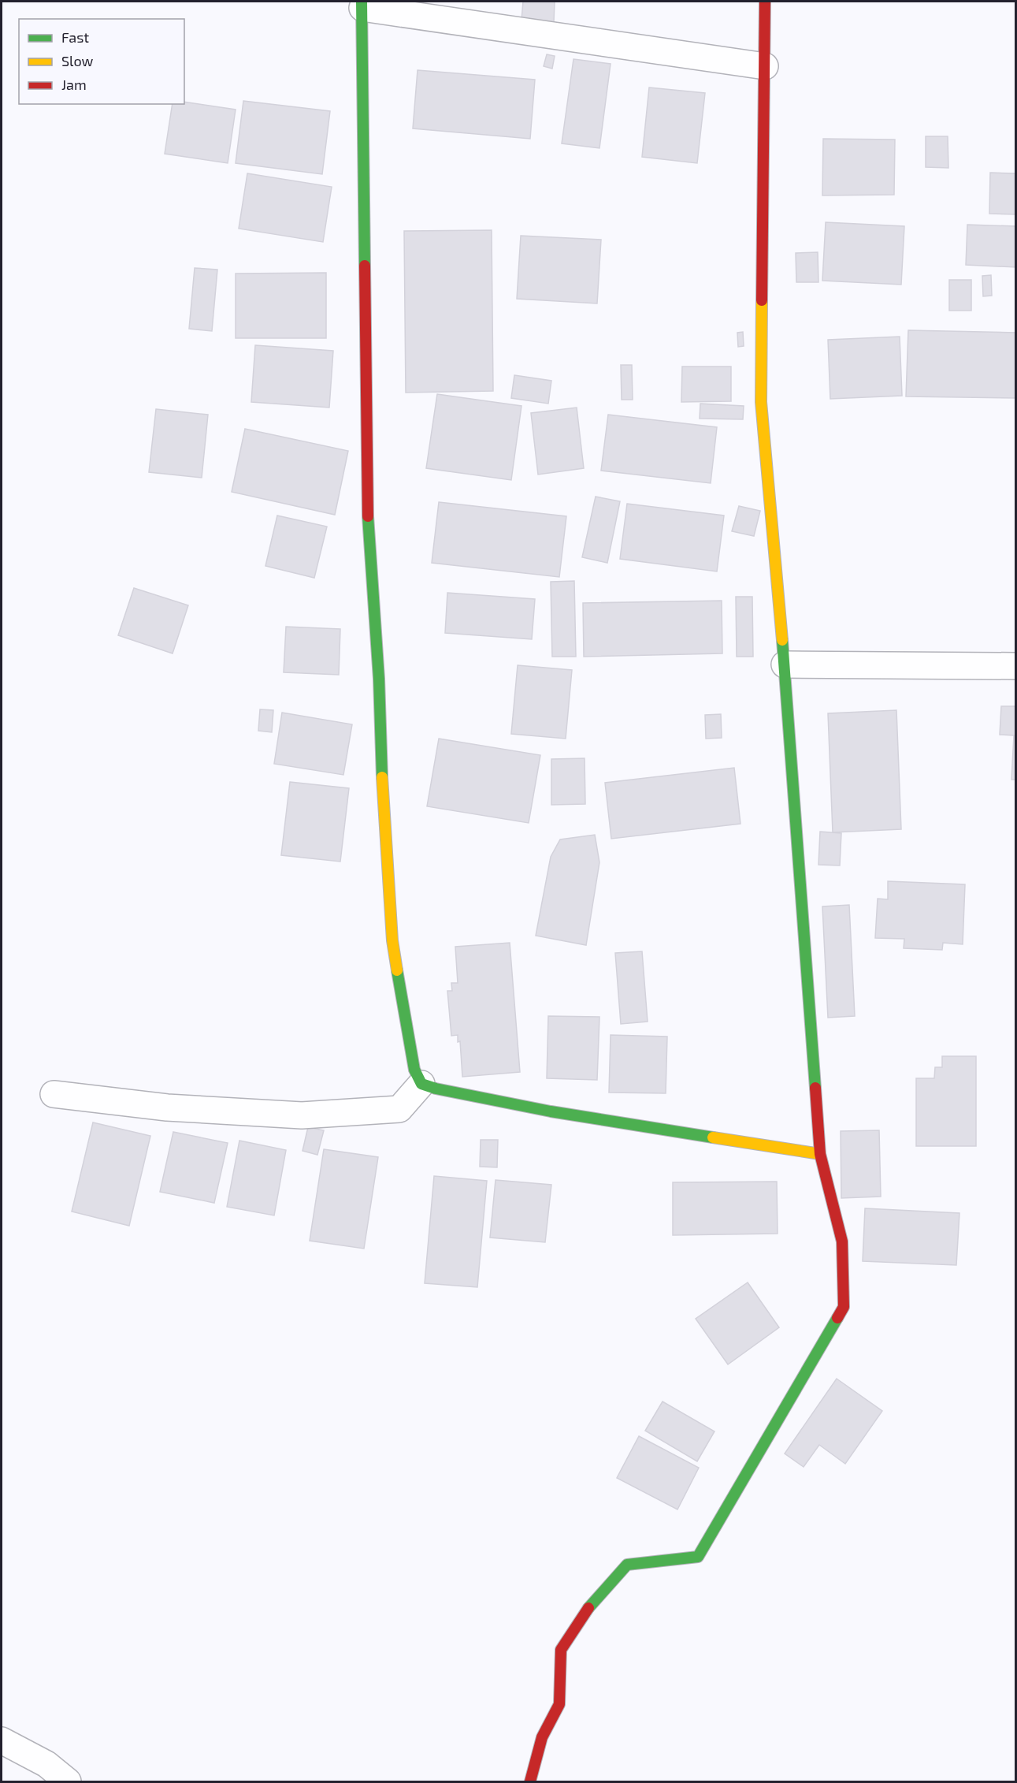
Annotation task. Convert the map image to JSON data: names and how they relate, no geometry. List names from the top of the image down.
{
  "legend": ["Fast", "Slow", "Jam"]
}
